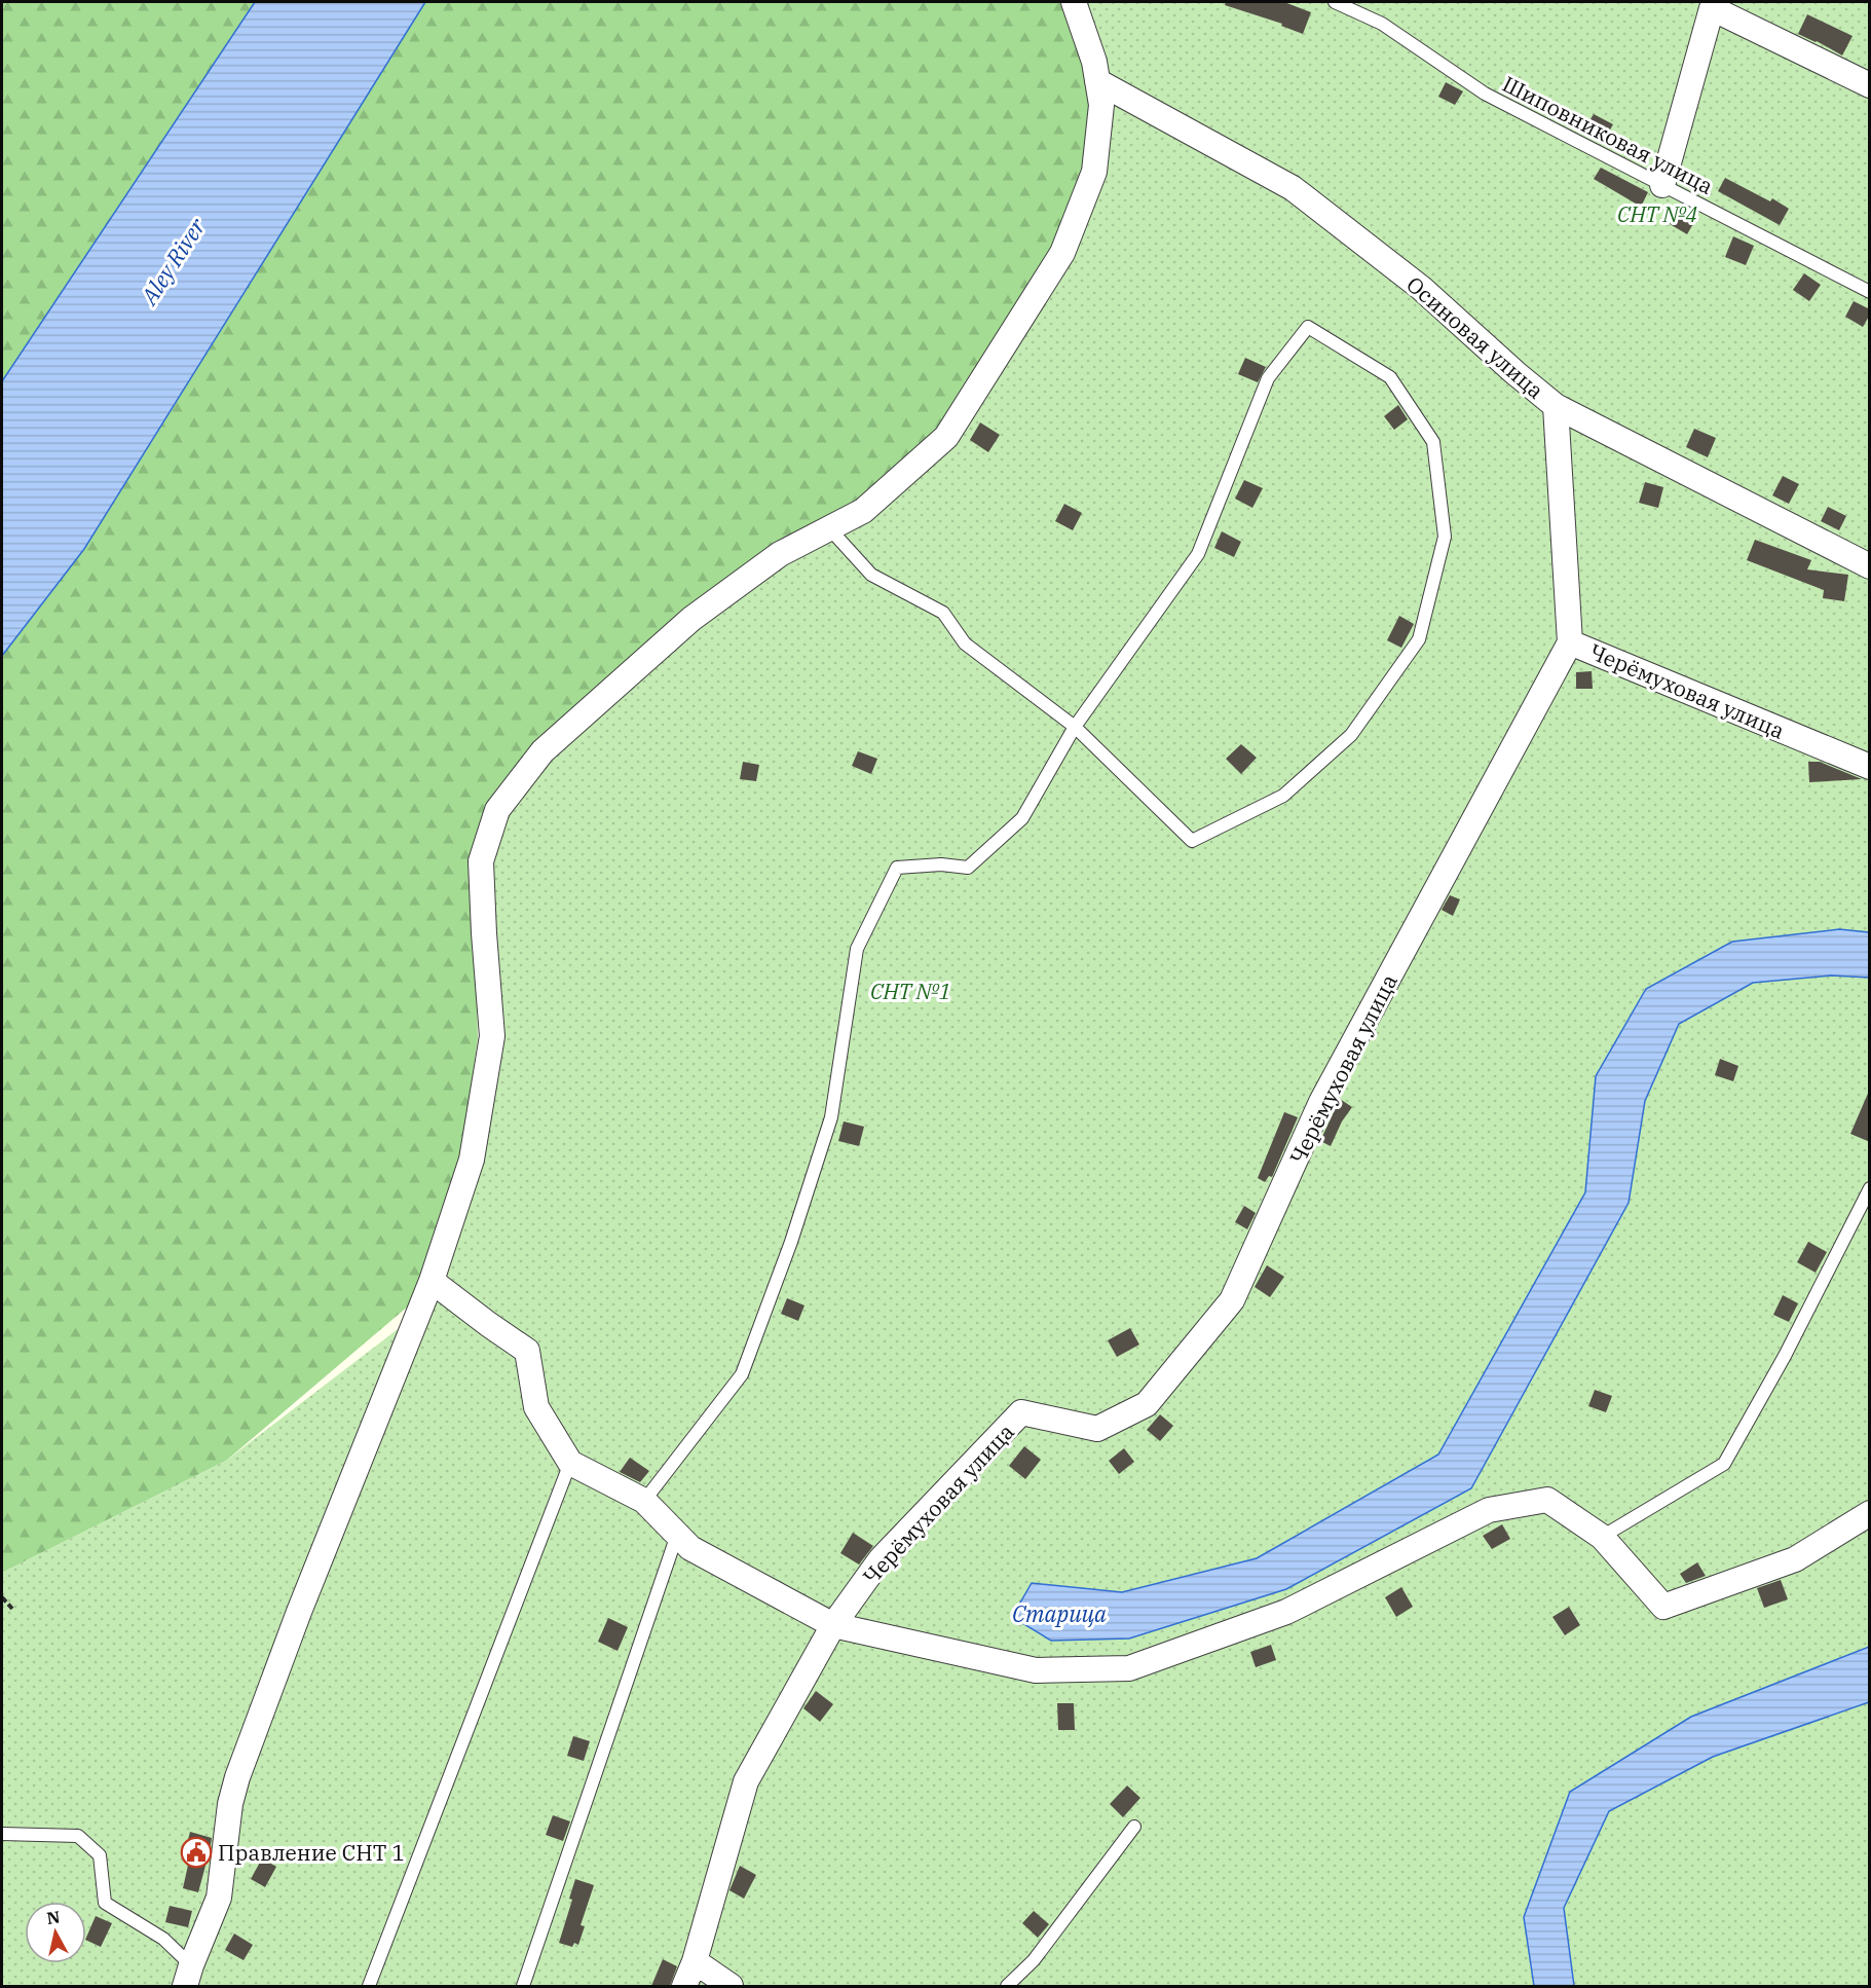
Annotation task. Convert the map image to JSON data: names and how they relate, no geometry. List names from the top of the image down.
{
  "streets": {
    "street": ["Осиновая улица", "Черёмуховая улица"],
    "lane": ["Шиповниковая улица"]
  },
  "water": ["Aley River", "Старица"],
  "parks": ["СНТ №4", "СНТ №1"],
  "places": {
    "public building": ["Правление СНТ 1"]
  },
  "north": "top"
}
